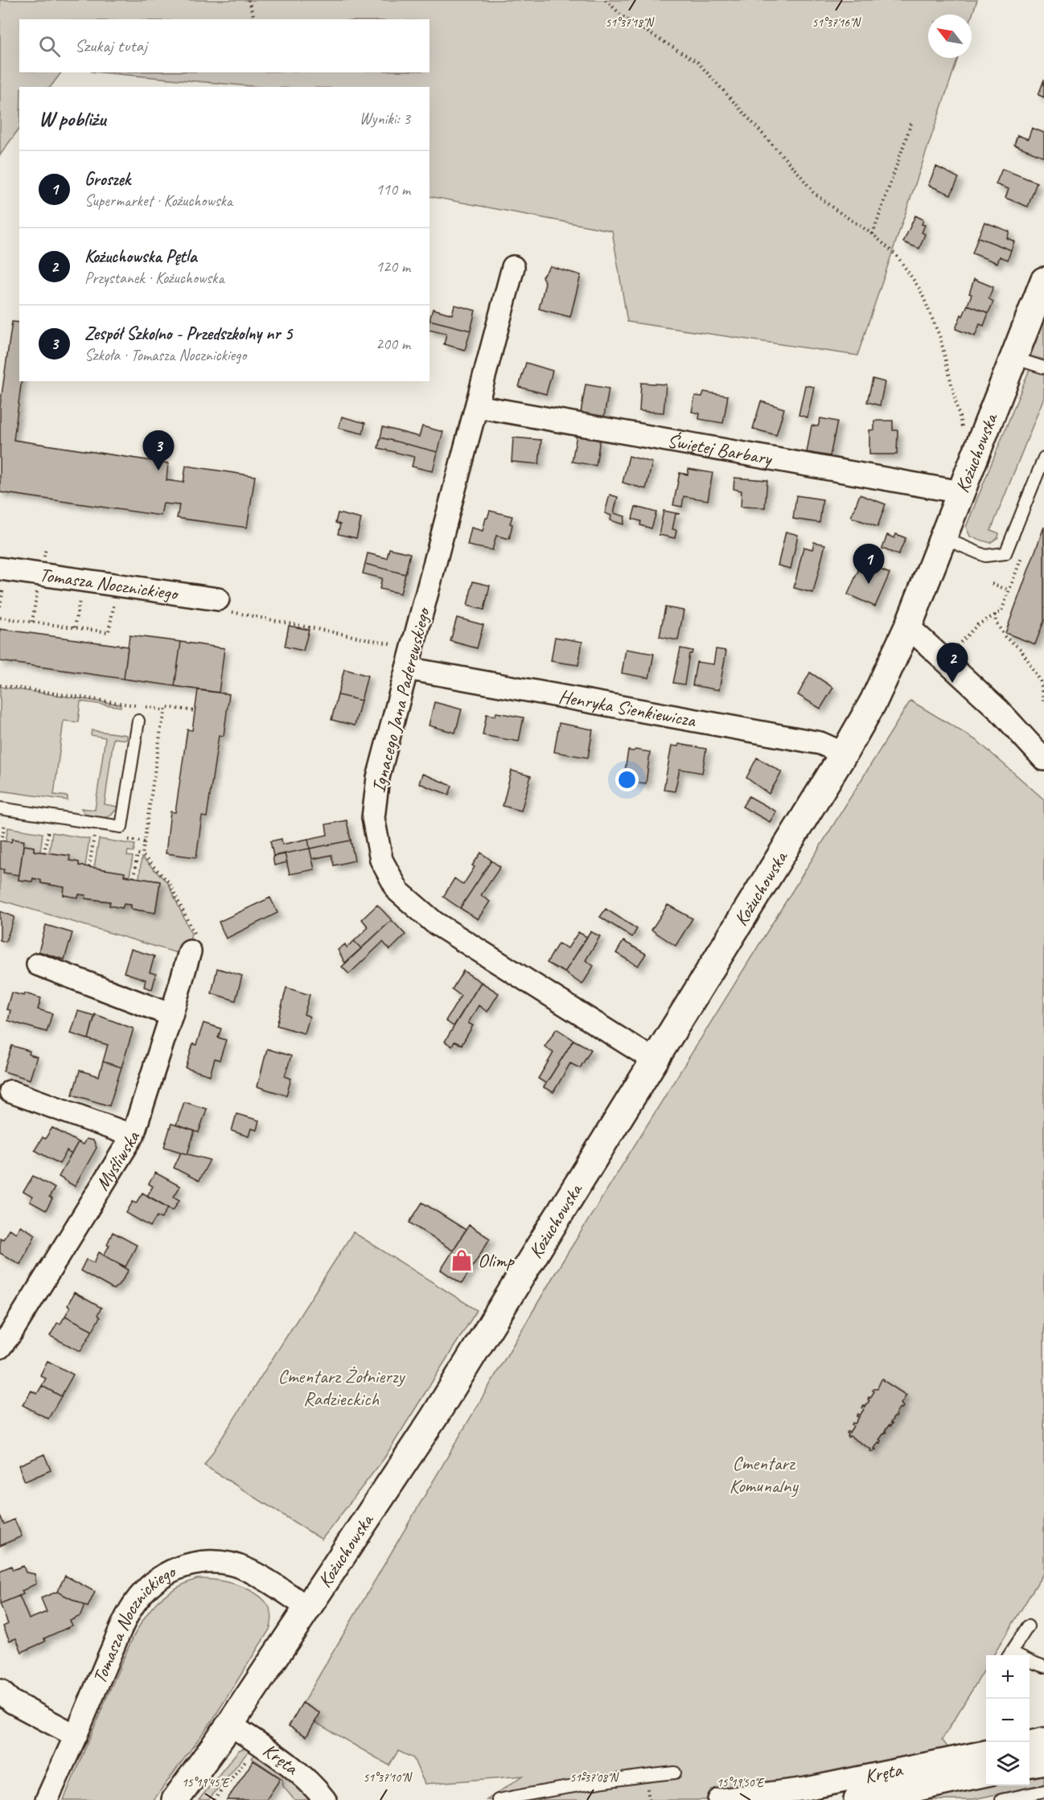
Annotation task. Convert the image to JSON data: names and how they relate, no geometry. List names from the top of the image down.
{
  "streets": {
    "main road": ["Kożuchowska"],
    "street": [
      "Świętej Barbary",
      "Tomasza Nocznickiego",
      "Ignacego Jana Paderewskiego",
      "Henryka Sienkiewicza",
      "Myśliwska",
      "Kręta"
    ]
  },
  "crossings": [
    ["Świętej Barbary", "Kożuchowska"],
    ["Świętej Barbary", "Ignacego Jana Paderewskiego"],
    ["Kożuchowska", "Tomasza Nocznickiego"],
    ["Kożuchowska", "Ignacego Jana Paderewskiego"],
    ["Kożuchowska", "Henryka Sienkiewicza"],
    ["Kożuchowska", "Kręta"],
    ["Ignacego Jana Paderewskiego", "Henryka Sienkiewicza"]
  ],
  "parks": ["Cmentarz Żołnierzy Radzieckich", "Cmentarz Komunalny"],
  "places": {
    "shop": ["Olimp"]
  },
  "north": "top left",
  "page": {
    "search": "Szukaj tutaj",
    "heading": ["W pobliżu", "Wyniki: 3"],
    "list": [
      {
        "mark": "1",
        "name": "Groszek",
        "note": "Supermarket · Kożuchowska",
        "value": "110 m"
      },
      {
        "mark": "2",
        "name": "Kożuchowska Pętla",
        "note": "Przystanek · Kożuchowska",
        "value": "120 m"
      },
      {
        "mark": "3",
        "name": "Zespół Szkolno - Przedszkolny nr 5",
        "note": "Szkoła · Tomasza Nocznickiego",
        "value": "200 m"
      }
    ],
    "pins": ["3", "1", "2"],
    "map_buttons": ["+", "−"]
  },
  "coordinates": [
    "51°37'18\"N",
    "51°37'16\"N",
    "51°37'10\"N",
    "51°37'08\"N",
    "15°19'45\"E",
    "15°19'50\"E"
  ]
}
